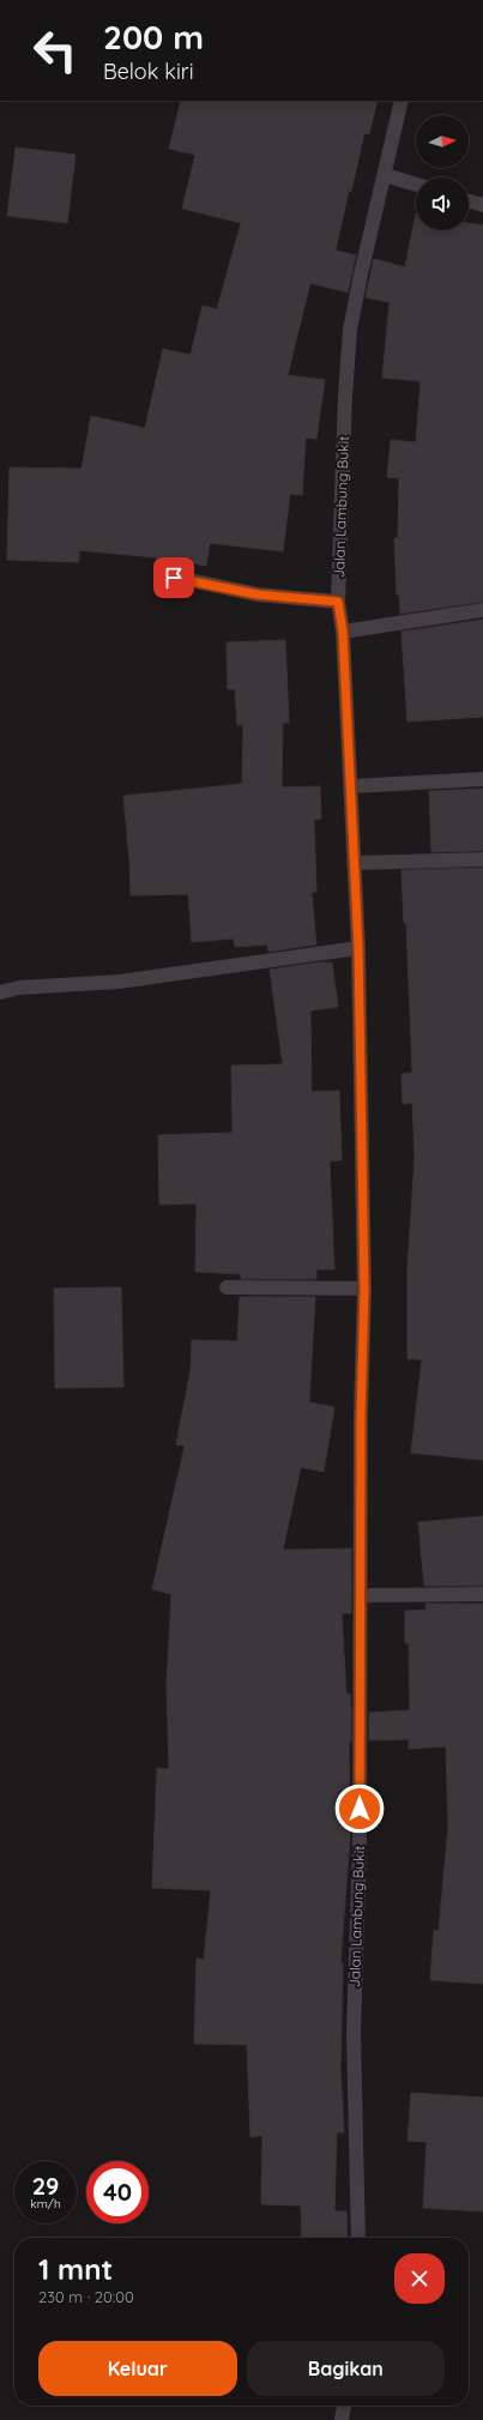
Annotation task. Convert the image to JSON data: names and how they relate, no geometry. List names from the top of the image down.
{
  "streets": {
    "street": ["Jalan Lambung Bukit"]
  },
  "north": "right",
  "page": {
    "turn": ["200 m", "Belok kiri"],
    "speed": "29 km/h",
    "limit": "40",
    "heading": ["1 mnt", "230 m · 20:00"],
    "buttons": ["Keluar", "Bagikan"]
  }
}
